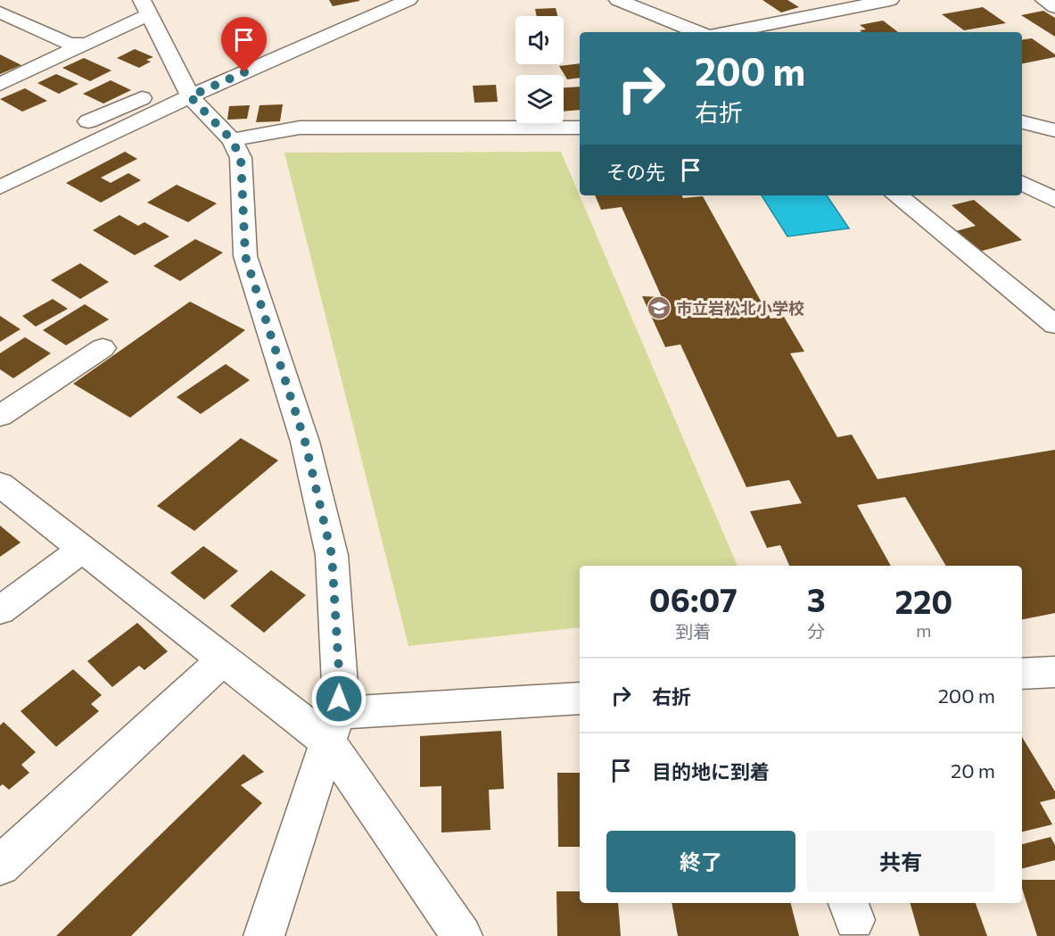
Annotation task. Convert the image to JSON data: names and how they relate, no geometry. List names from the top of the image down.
{
  "places": {
    "school or university": ["市立岩松北小学校"]
  },
  "page": {
    "turn": ["200 m", "右折"],
    "then": "その先",
    "eta": [
      "06:07",
      "到着",
      "3",
      "分",
      "220",
      "m"
    ],
    "list": [
      {
        "name": "右折",
        "value": "200 m"
      },
      {
        "name": "目的地に到着",
        "value": "20 m"
      }
    ],
    "buttons": ["終了", "共有"]
  }
}
